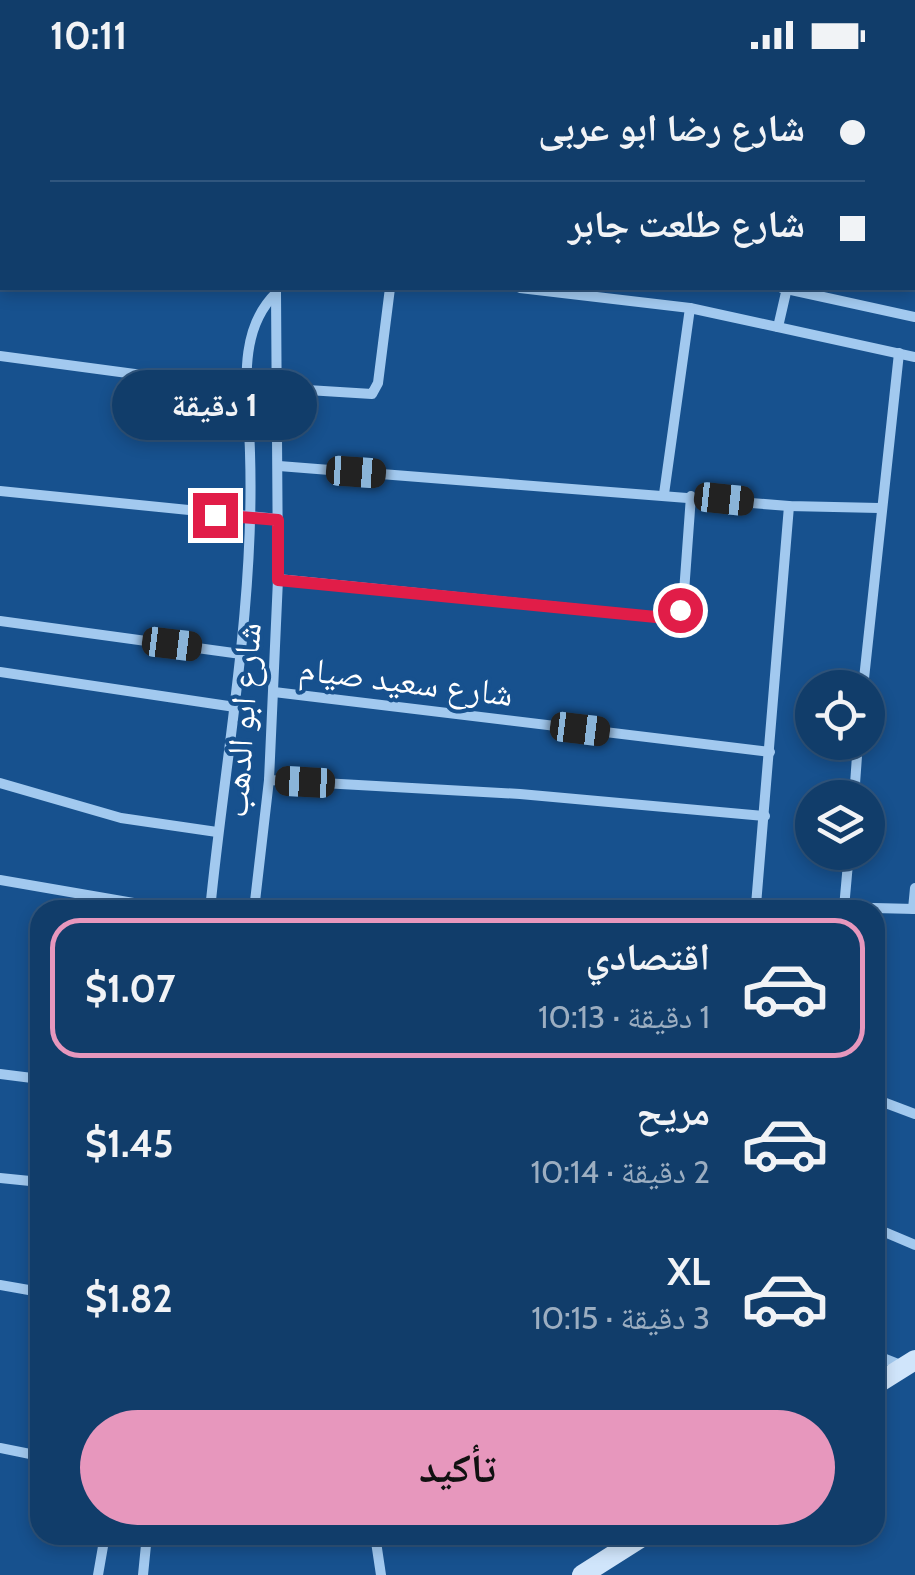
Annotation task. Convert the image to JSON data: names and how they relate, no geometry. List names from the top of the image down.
{
  "streets": {
    "street": ["شارع سعيد صيام", "شارع ابو الدهب"]
  },
  "crossings": [
    ["شارع سعيد صيام", "شارع ابو الدهب"]
  ],
  "page": {
    "status": "10:11",
    "banner": ["شارع رضا ابو عربى", "شارع طلعت جابر"],
    "bubble": "1 دقيقة",
    "list": [
      {
        "name": "اقتصادي",
        "note": "1 دقيقة · 10:13",
        "value": "$1.07"
      },
      {
        "name": "مريح",
        "note": "2 دقيقة · 10:14",
        "value": "$1.45"
      },
      {
        "name": "XL",
        "note": "3 دقيقة · 10:15",
        "value": "$1.82"
      }
    ],
    "buttons": "تأكيد"
  }
}
